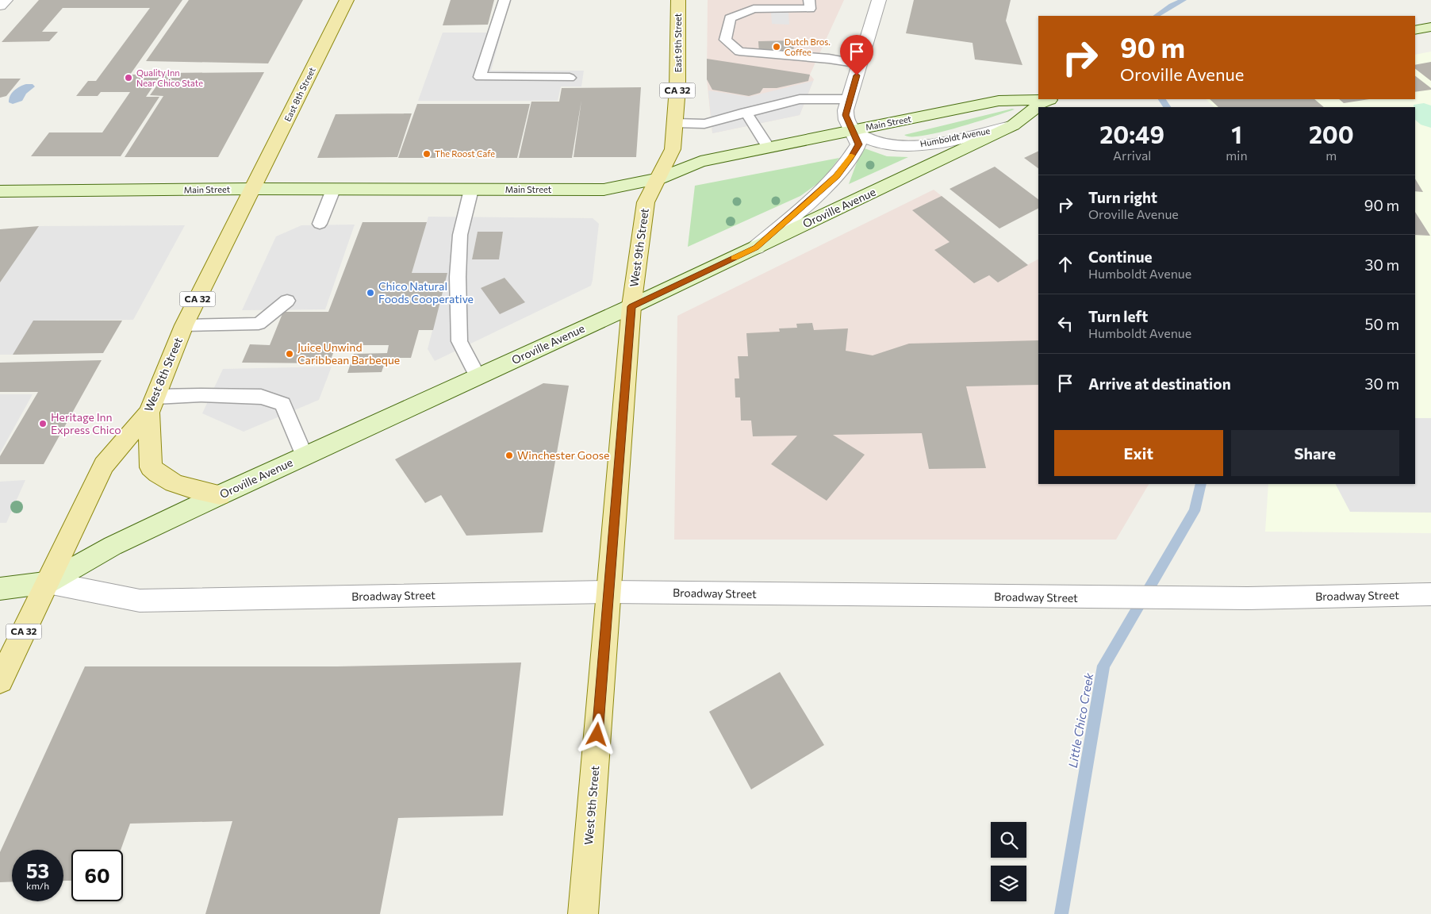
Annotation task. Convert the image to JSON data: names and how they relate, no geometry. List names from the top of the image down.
{
  "streets": {
    "main road": [
      "East 9th Street",
      "CA 32",
      "East 8th Street",
      "Main Street",
      "Oroville Avenue",
      "West 9th Street",
      "West 8th Street",
      "Broadway Street"
    ],
    "street": ["Humboldt Avenue"]
  },
  "crossings": [
    ["East 9th Street", "Main Street"],
    ["East 9th Street", "West 9th Street"],
    ["East 8th Street", "Main Street"],
    ["East 8th Street", "West 8th Street"],
    ["Main Street", "Humboldt Avenue"],
    ["Main Street", "Oroville Avenue"],
    ["Main Street", "West 9th Street"],
    ["Main Street", "West 8th Street"],
    ["Humboldt Avenue", "Oroville Avenue"],
    ["Oroville Avenue", "West 9th Street"],
    ["Oroville Avenue", "West 8th Street"],
    ["Oroville Avenue", "Broadway Street"],
    ["West 9th Street", "Broadway Street"],
    ["West 8th Street", "Broadway Street"]
  ],
  "water": ["Little Chico Creek"],
  "places": [
    "Dutch Bros. Coffee",
    "Quality Inn Near Chico State",
    "The Roost Cafe",
    "Chico Natural Foods Cooperative",
    "Juice Unwind Caribbean Barbeque",
    "Heritage Inn Express Chico",
    "Winchester Goose"
  ],
  "page": {
    "turn": ["90 m", "Oroville Avenue"],
    "eta": [
      "20:49",
      "Arrival",
      "1",
      "min",
      "200",
      "m"
    ],
    "list": [
      {
        "name": "Turn right",
        "note": "Oroville Avenue",
        "value": "90 m"
      },
      {
        "name": "Continue",
        "note": "Humboldt Avenue",
        "value": "30 m"
      },
      {
        "name": "Turn left",
        "note": "Humboldt Avenue",
        "value": "50 m"
      },
      {
        "name": "Arrive at destination",
        "value": "30 m"
      }
    ],
    "buttons": ["Exit", "Share"],
    "speed": "53 km/h",
    "limit": "60"
  }
}
